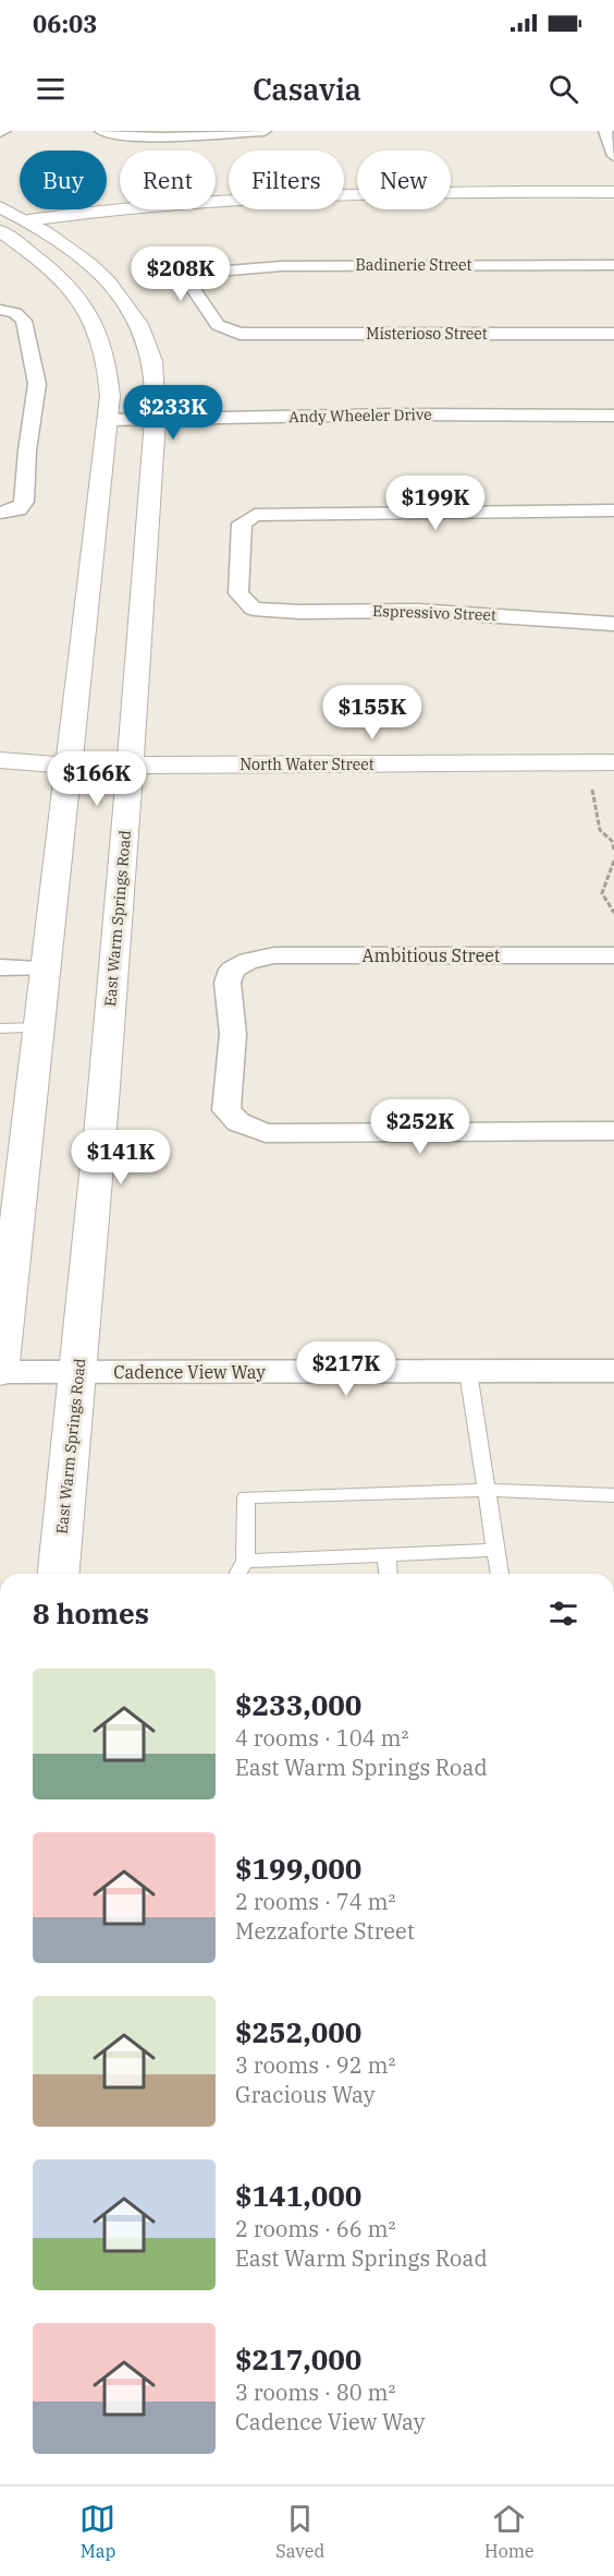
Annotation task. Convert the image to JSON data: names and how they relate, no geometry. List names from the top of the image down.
{
  "streets": {
    "main road": ["North Water Street", "East Warm Springs Road"],
    "street": [
      "Badinerie Street",
      "Misterioso Street",
      "Andy Wheeler Drive",
      "Espressivo Street",
      "Ambitious Street",
      "Cadence View Way"
    ]
  },
  "crossings": [
    ["Badinerie Street", "Misterioso Street"],
    ["Andy Wheeler Drive", "East Warm Springs Road"],
    ["North Water Street", "East Warm Springs Road"],
    ["East Warm Springs Road", "Cadence View Way"]
  ],
  "page": {
    "status": "06:03",
    "header": "Casavia",
    "chip": [
      "Buy",
      "Rent",
      "Filters",
      "New"
    ],
    "price": [
      "$208K",
      "$233K",
      "$199K",
      "$155K",
      "$166K",
      "$252K",
      "$141K",
      "$217K"
    ],
    "heading": "8 homes",
    "list": [
      {
        "name": "$233,000",
        "note": "4 rooms · 104 m² · East Warm Springs Road"
      },
      {
        "name": "$199,000",
        "note": "2 rooms · 74 m² · Mezzaforte Street"
      },
      {
        "name": "$252,000",
        "note": "3 rooms · 92 m² · Gracious Way"
      },
      {
        "name": "$141,000",
        "note": "2 rooms · 66 m² · East Warm Springs Road"
      },
      {
        "name": "$217,000",
        "note": "3 rooms · 80 m² · Cadence View Way"
      }
    ],
    "tabs": ["Map", "Saved", "Home"]
  }
}
